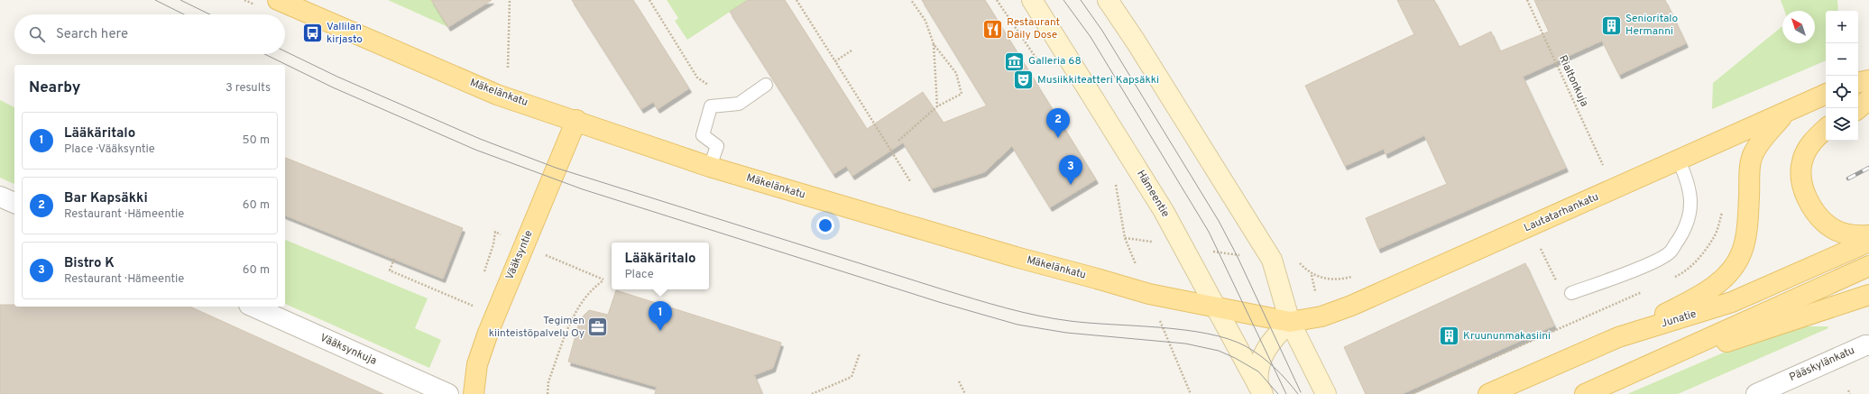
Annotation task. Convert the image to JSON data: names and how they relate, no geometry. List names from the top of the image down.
{
  "streets": {
    "main road": [
      "Mäkelänkatu",
      "Hämeentie",
      "Lautatarhankatu",
      "Vääksyntie",
      "Junatie"
    ],
    "street": ["Vääksynkuja", "Pääskylänkatu"],
    "path": ["Rialtonkuja"]
  },
  "crossings": [
    ["Mäkelänkatu", "Hämeentie"],
    ["Mäkelänkatu", "Lautatarhankatu"],
    ["Mäkelänkatu", "Vääksyntie"]
  ],
  "places": {
    "building": ["Senioritalo Hermanni", "Kruununmakasiini"],
    "restaurant": ["Restaurant Daily Dose"],
    "bus stop": ["Vallilan kirjasto"],
    "museum": ["Galleria 68"],
    "theatre": ["Musiikkiteatteri Kapsäkki"],
    "office": ["Tegimen kiinteistöpalvelu Oy"]
  },
  "north": "top left",
  "page": {
    "map_buttons": ["+", "−"],
    "search": "Search here",
    "heading": ["Nearby", "3 results"],
    "pins": ["2", "3", "1"],
    "list": [
      {
        "mark": "1",
        "name": "Lääkäritalo",
        "note": "Place · Vääksyntie",
        "value": "50 m"
      },
      {
        "mark": "2",
        "name": "Bar Kapsäkki",
        "note": "Restaurant · Hämeentie",
        "value": "60 m"
      },
      {
        "mark": "3",
        "name": "Bistro K",
        "note": "Restaurant · Hämeentie",
        "value": "60 m"
      }
    ],
    "popup": ["Lääkäritalo", "Place"]
  }
}
